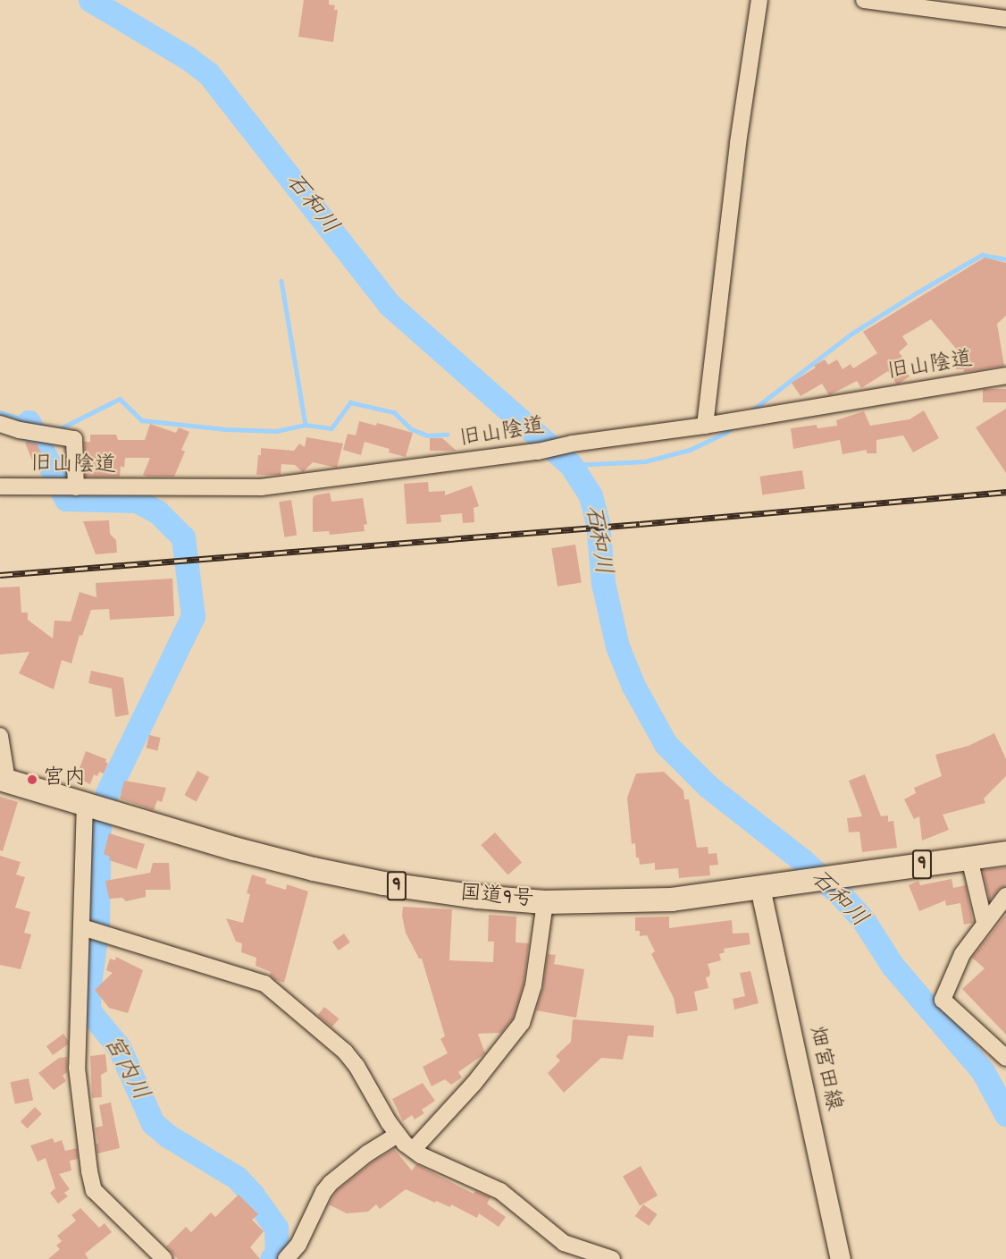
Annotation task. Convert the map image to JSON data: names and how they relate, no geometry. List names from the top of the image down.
{
  "streets": {
    "highway": ["9", "国道9号"],
    "main road": ["畑宮田線"],
    "street": ["旧山陰道"]
  },
  "crossings": [
    ["国道9号", "畑宮田線"]
  ],
  "water": ["石和川", "宮内川"],
  "places": ["宮内"]
}
